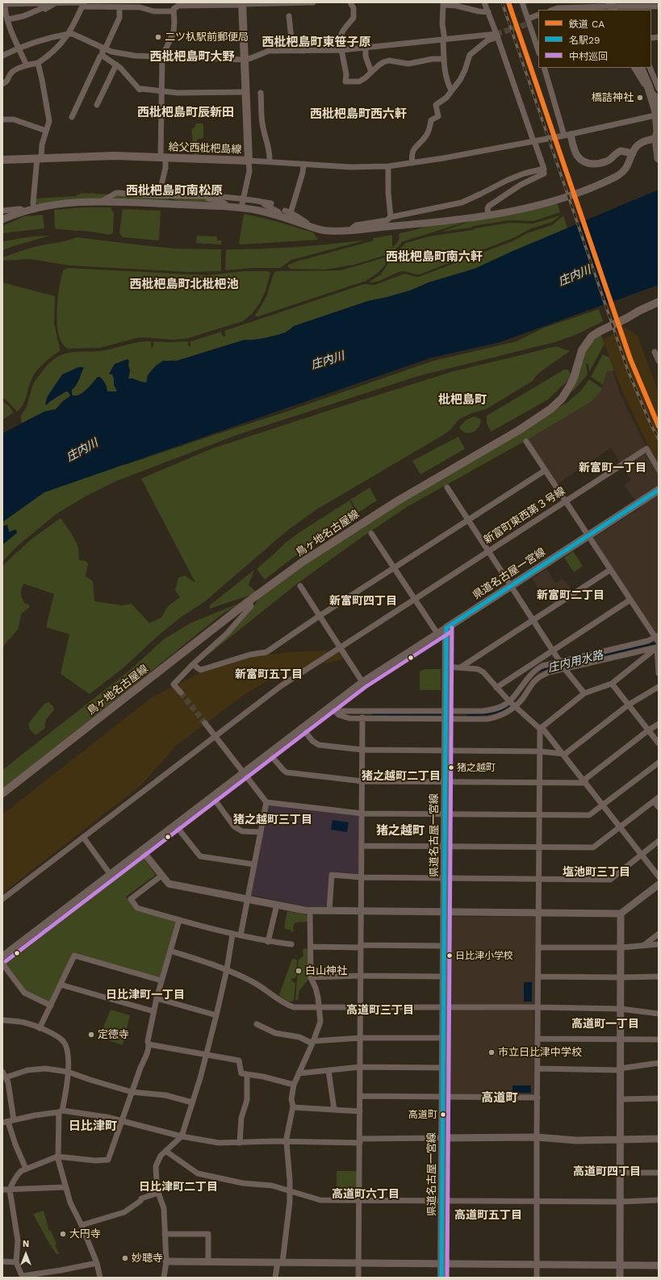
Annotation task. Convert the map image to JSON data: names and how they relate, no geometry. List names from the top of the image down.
{
  "streets": {
    "main road": ["給父西枇杷島線", "鳥ヶ地名古屋線", "県道名古屋一宮線"],
    "street": ["新富町東西第３号線"]
  },
  "districts": [
    "西枇杷島町東笹子原",
    "西枇杷島町大野",
    "西枇杷島町辰新田",
    "西枇杷島町西六軒",
    "西枇杷島町南松原",
    "西枇杷島町南六軒",
    "西枇杷島町北枇杷池",
    "枇杷島町",
    "新富町一丁目",
    "新富町二丁目",
    "新富町四丁目",
    "新富町五丁目",
    "猪之越町二丁目",
    "猪之越町三丁目",
    "猪之越町",
    "塩池町三丁目",
    "日比津町一丁目",
    "高道町三丁目",
    "高道町一丁目",
    "高道町",
    "日比津町",
    "高道町四丁目",
    "日比津町二丁目",
    "高道町六丁目",
    "高道町五丁目"
  ],
  "water": ["庄内川", "庄内用水路"],
  "places": [
    "二ツ杁駅前郵便局",
    "橋詰神社",
    "猪之越町",
    "日比津小学校",
    "白山神社",
    "定徳寺",
    "市立日比津中学校",
    "高道町",
    "大円寺",
    "妙聴寺"
  ],
  "lines": ["rail line CA", "transit line 名駅29", "transit line 中村巡回"],
  "legend": ["鉄道 CA", "名駅29", "中村巡回"],
  "north": "top"
}
